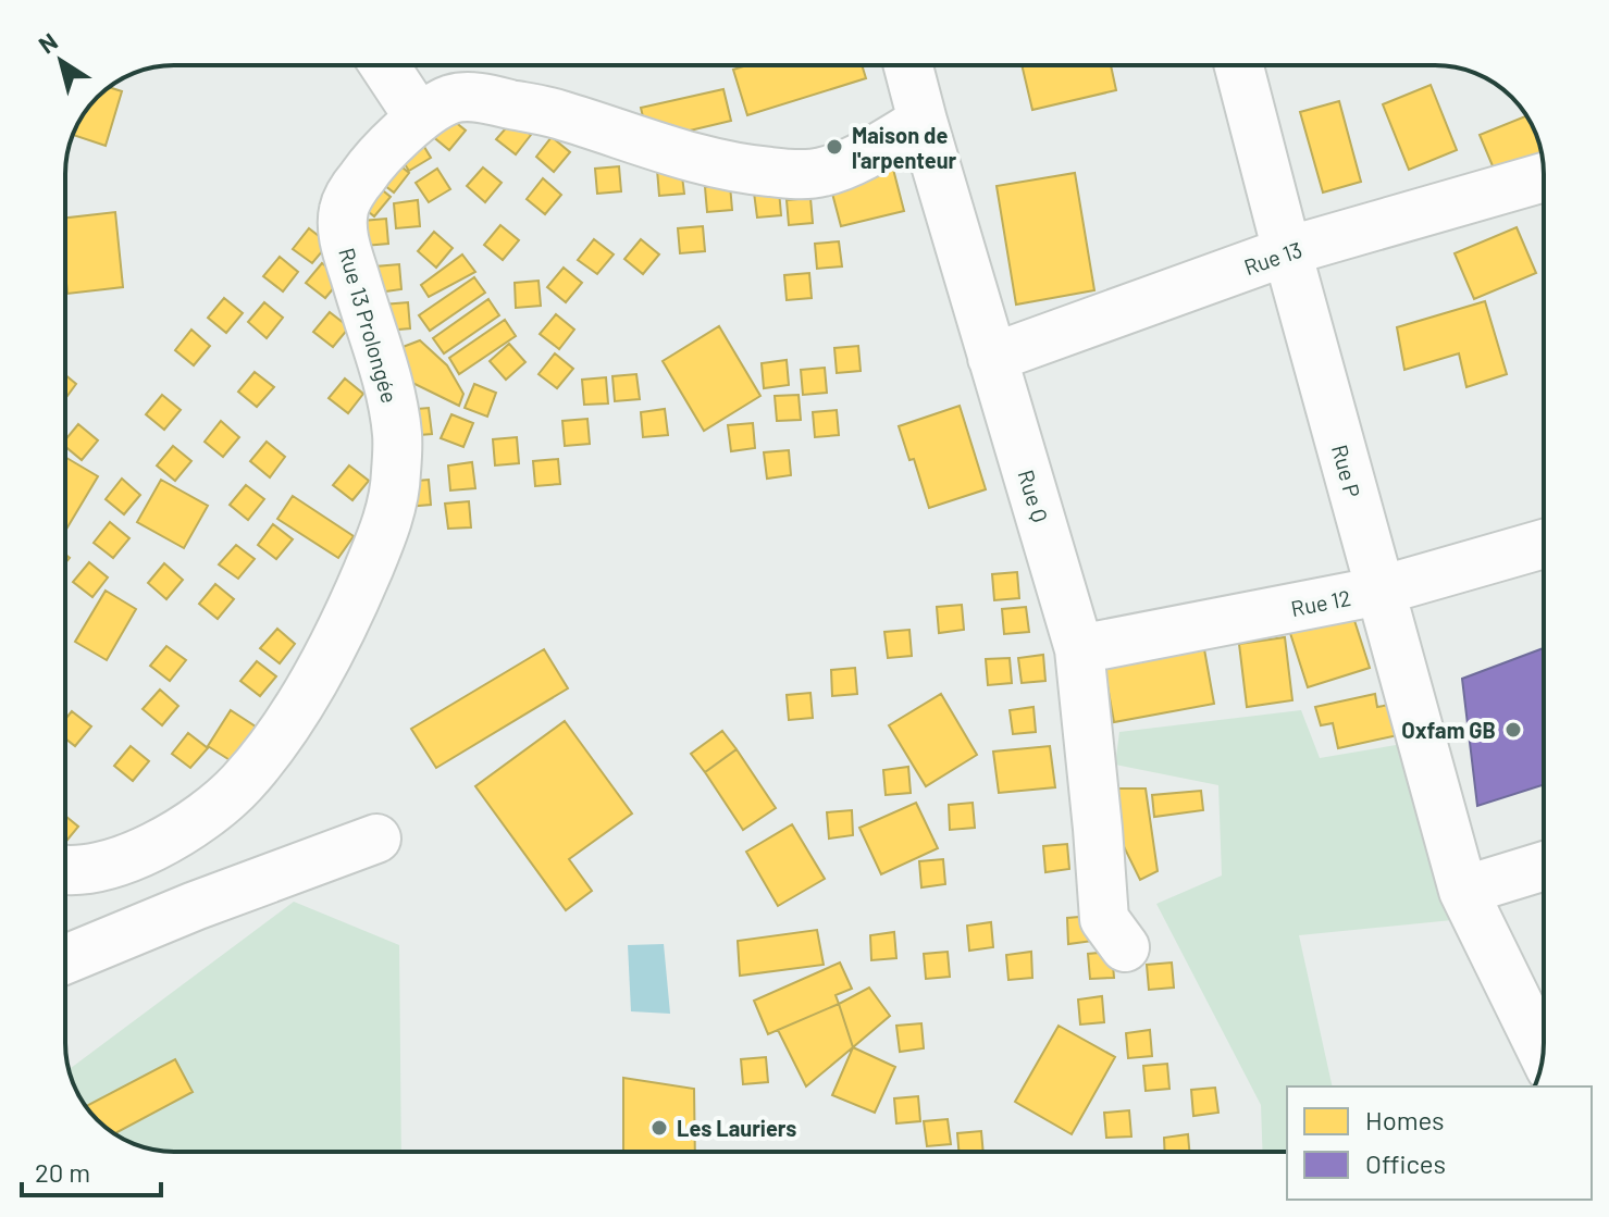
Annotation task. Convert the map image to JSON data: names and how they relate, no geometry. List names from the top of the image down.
{
  "streets": {
    "street": [
      "Rue 13",
      "Rue 13 Prolongée",
      "Rue P",
      "Rue Q",
      "Rue 12"
    ]
  },
  "crossings": [
    ["Rue 13", "Rue P"],
    ["Rue 13", "Rue Q"],
    ["Rue 13 Prolongée", "Rue Q"],
    ["Rue P", "Rue 12"],
    ["Rue Q", "Rue 12"]
  ],
  "places": ["Maison de l'arpenteur", "Oxfam GB", "Les Lauriers"],
  "legend": ["Homes", "Offices"],
  "scale_bar": "20 m",
  "north": "top left"
}
